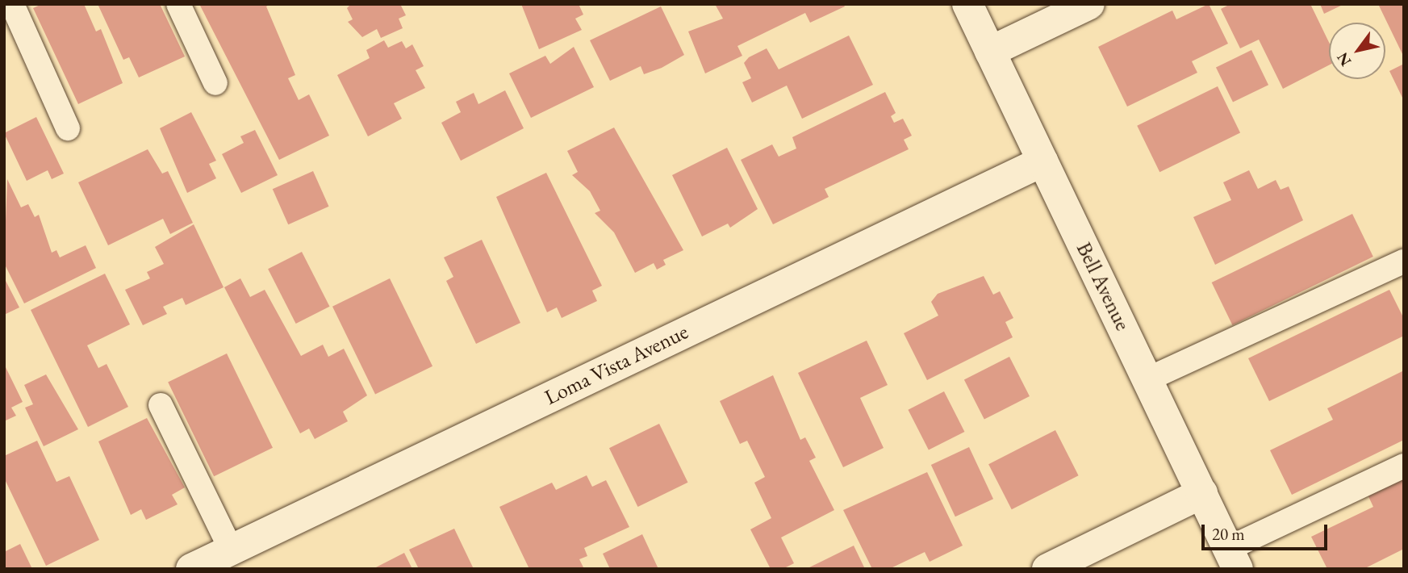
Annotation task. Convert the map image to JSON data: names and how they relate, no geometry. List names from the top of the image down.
{
  "streets": {
    "street": ["Bell Avenue", "Loma Vista Avenue"]
  },
  "crossings": [
    ["Bell Avenue", "Loma Vista Avenue"]
  ],
  "scale_bar": "20 m",
  "north": "bottom left"
}
